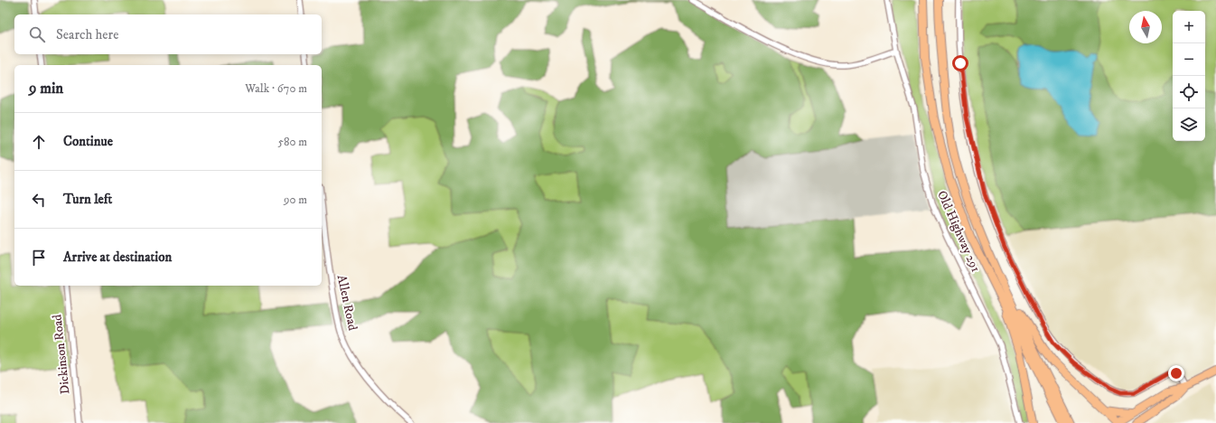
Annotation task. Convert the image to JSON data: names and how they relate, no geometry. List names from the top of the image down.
{
  "streets": {
    "street": ["Old Highway 291", "Allen Road", "Dickinson Road"]
  },
  "north": "top",
  "page": {
    "map_buttons": ["+", "−"],
    "search": "Search here",
    "heading": ["9 min", "Walk · 670 m"],
    "list": [
      ["Continue", "580 m"],
      ["Turn left", "90 m"],
      "Arrive at destination"
    ]
  }
}
